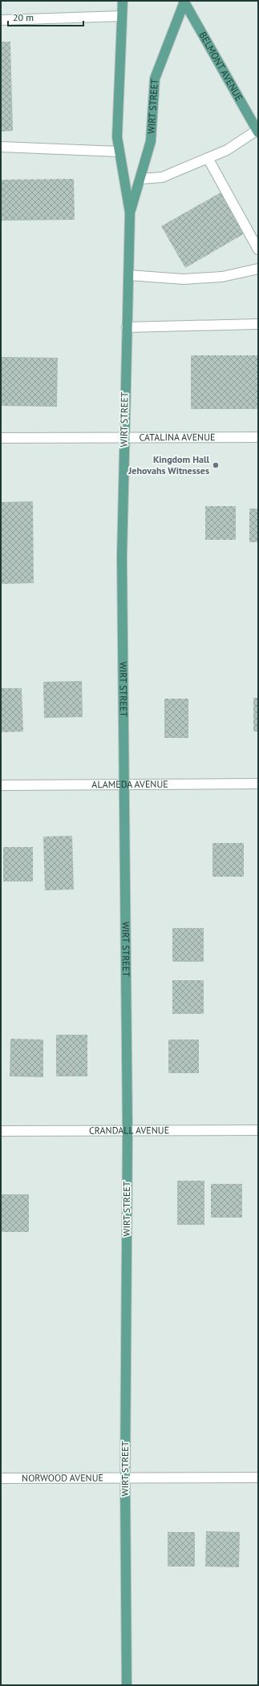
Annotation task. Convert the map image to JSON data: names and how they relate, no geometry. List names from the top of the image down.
{
  "streets": {
    "main road": ["BELMONT AVENUE", "WIRT STREET"],
    "street": [
      "CATALINA AVENUE",
      "ALAMEDA AVENUE",
      "CRANDALL AVENUE",
      "NORWOOD AVENUE"
    ]
  },
  "crossings": [
    ["BELMONT AVENUE", "WIRT STREET"],
    ["WIRT STREET", "CATALINA AVENUE"],
    ["WIRT STREET", "ALAMEDA AVENUE"],
    ["WIRT STREET", "CRANDALL AVENUE"],
    ["WIRT STREET", "NORWOOD AVENUE"]
  ],
  "places": ["Kingdom Hall Jehovahs Witnesses"],
  "scale_bar": "20 m"
}
